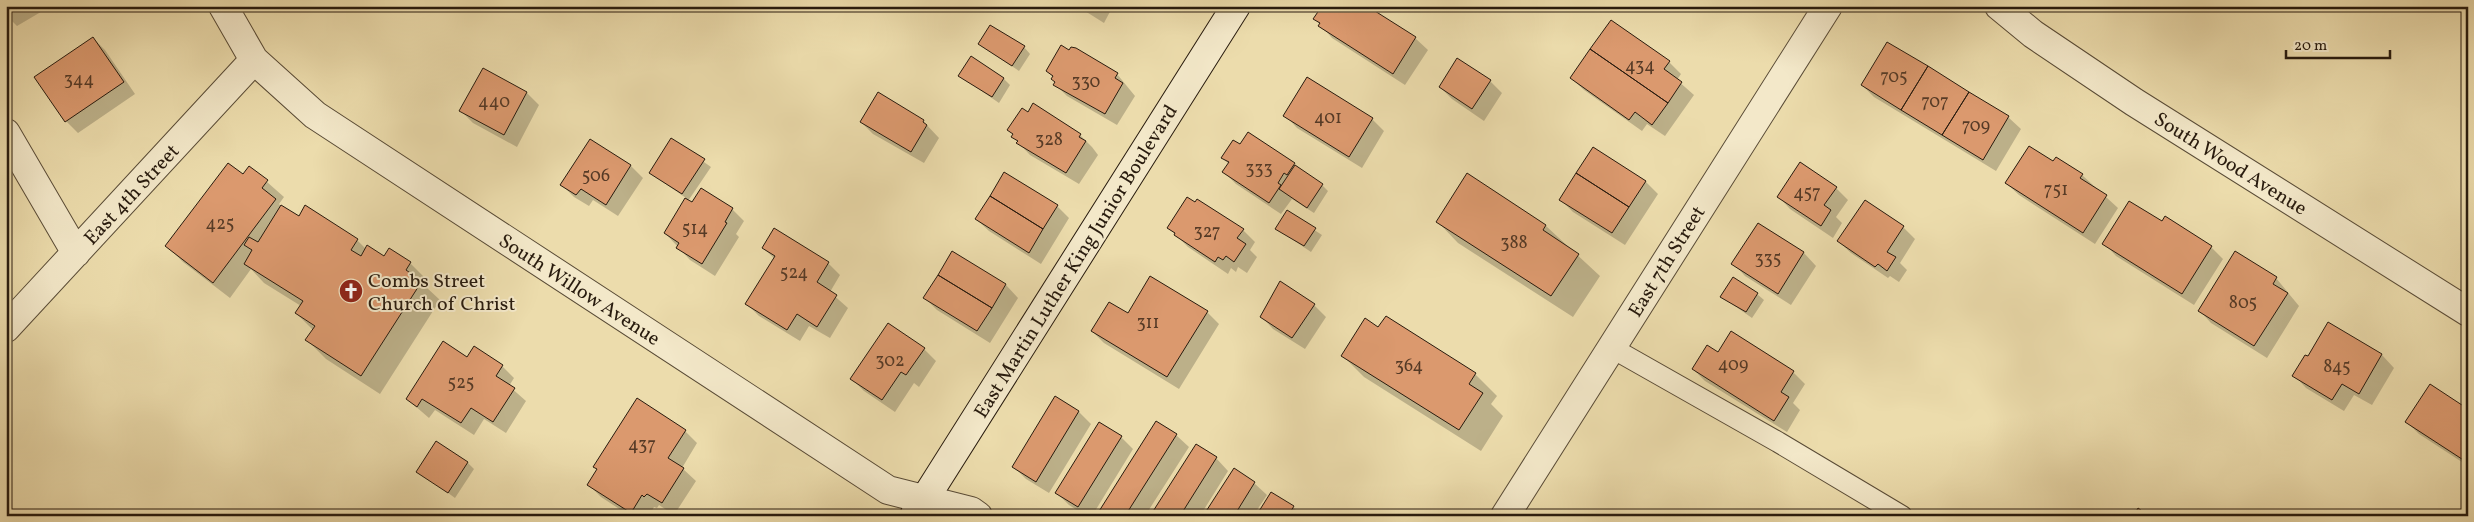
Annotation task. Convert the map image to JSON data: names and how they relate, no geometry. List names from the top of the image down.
{
  "streets": {
    "street": [
      "South Wood Avenue",
      "East 4th Street",
      "East Martin Luther King Junior Boulevard",
      "East 7th Street",
      "South Willow Avenue"
    ]
  },
  "crossings": [
    ["East 4th Street", "South Willow Avenue"],
    ["East Martin Luther King Junior Boulevard", "South Willow Avenue"]
  ],
  "places": {
    "church": ["Combs Street Church of Christ"]
  },
  "house_numbers": [
    "434",
    "705",
    "344",
    "330",
    "440",
    "707",
    "401",
    "709",
    "328",
    "333",
    "506",
    "751",
    "457",
    "425",
    "514",
    "327",
    "388",
    "335",
    "524",
    "805",
    "311",
    "302",
    "409",
    "364",
    "845",
    "525",
    "437"
  ],
  "scale_bar": "20 m"
}
